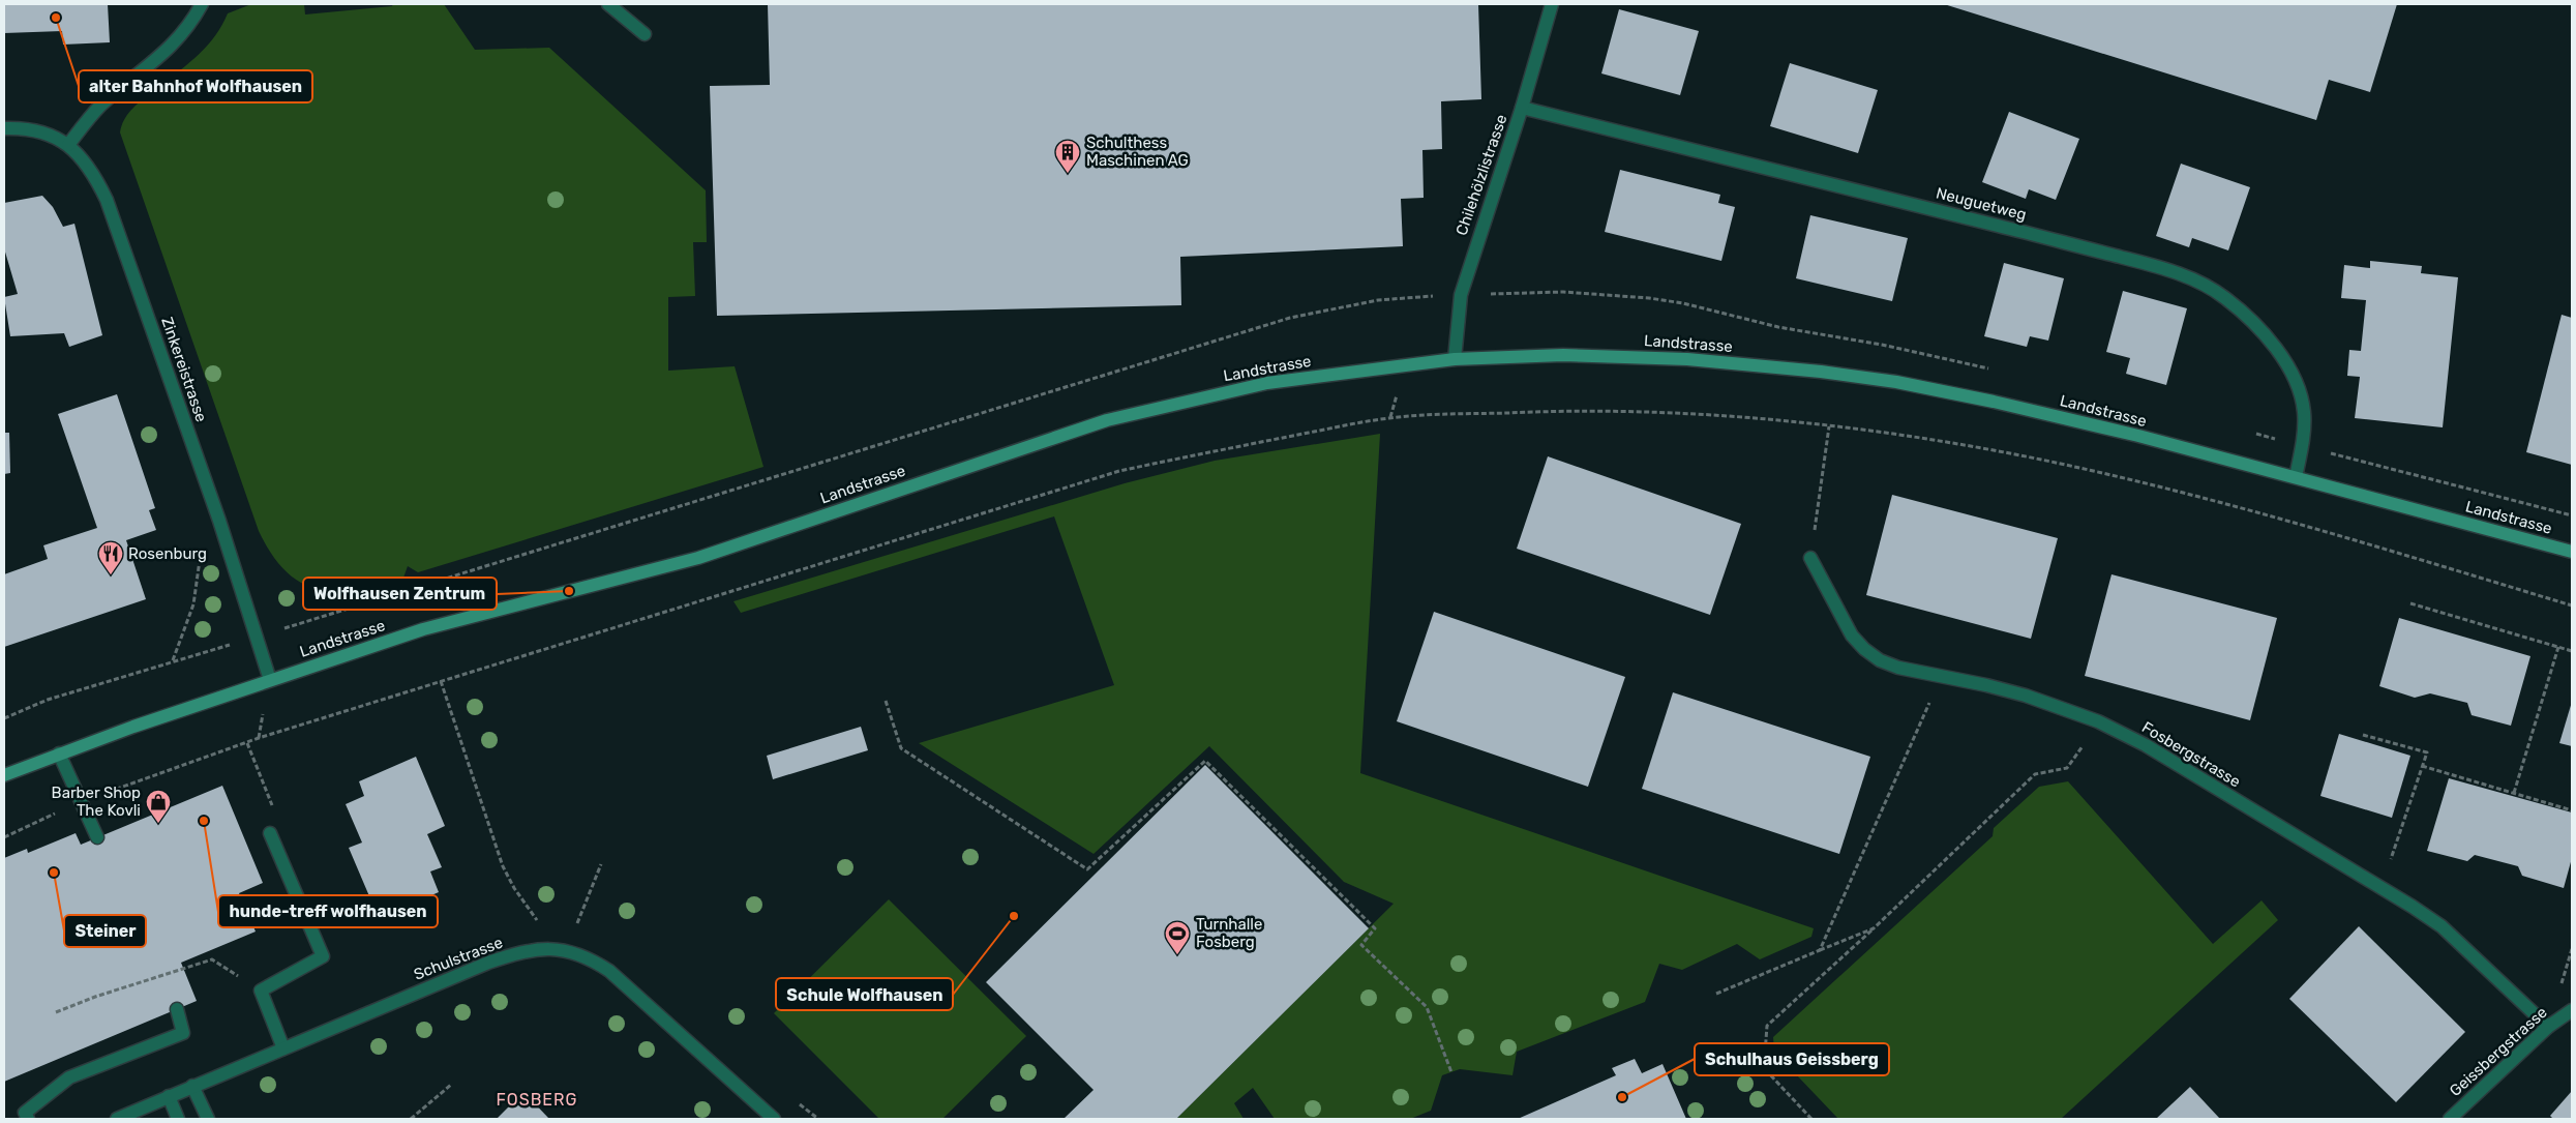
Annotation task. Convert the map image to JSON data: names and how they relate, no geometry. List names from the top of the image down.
{
  "streets": {
    "main road": ["Landstrasse"],
    "street": [
      "Chilehölzlistrasse",
      "Neuguetweg",
      "Zinkereistrasse",
      "Fosbergstrasse",
      "Schulstrasse",
      "Geissbergstrasse"
    ]
  },
  "crossings": [
    ["Chilehölzlistrasse", "Neuguetweg"],
    ["Chilehölzlistrasse", "Landstrasse"],
    ["Neuguetweg", "Landstrasse"],
    ["Landstrasse", "Zinkereistrasse"],
    ["Fosbergstrasse", "Geissbergstrasse"]
  ],
  "districts": ["FOSBERG"],
  "places": {
    "other": [
      "alter Bahnhof Wolfhausen",
      "Wolfhausen Zentrum",
      "hunde-treff wolfhausen",
      "Steiner",
      "Schule Wolfhausen",
      "Schulhaus Geissberg"
    ],
    "building": ["Schulthess Maschinen AG"],
    "restaurant": ["Rosenburg"],
    "shop": ["Barber Shop The Kovli"],
    "sports": ["Turnhalle Fosberg"]
  }
}
